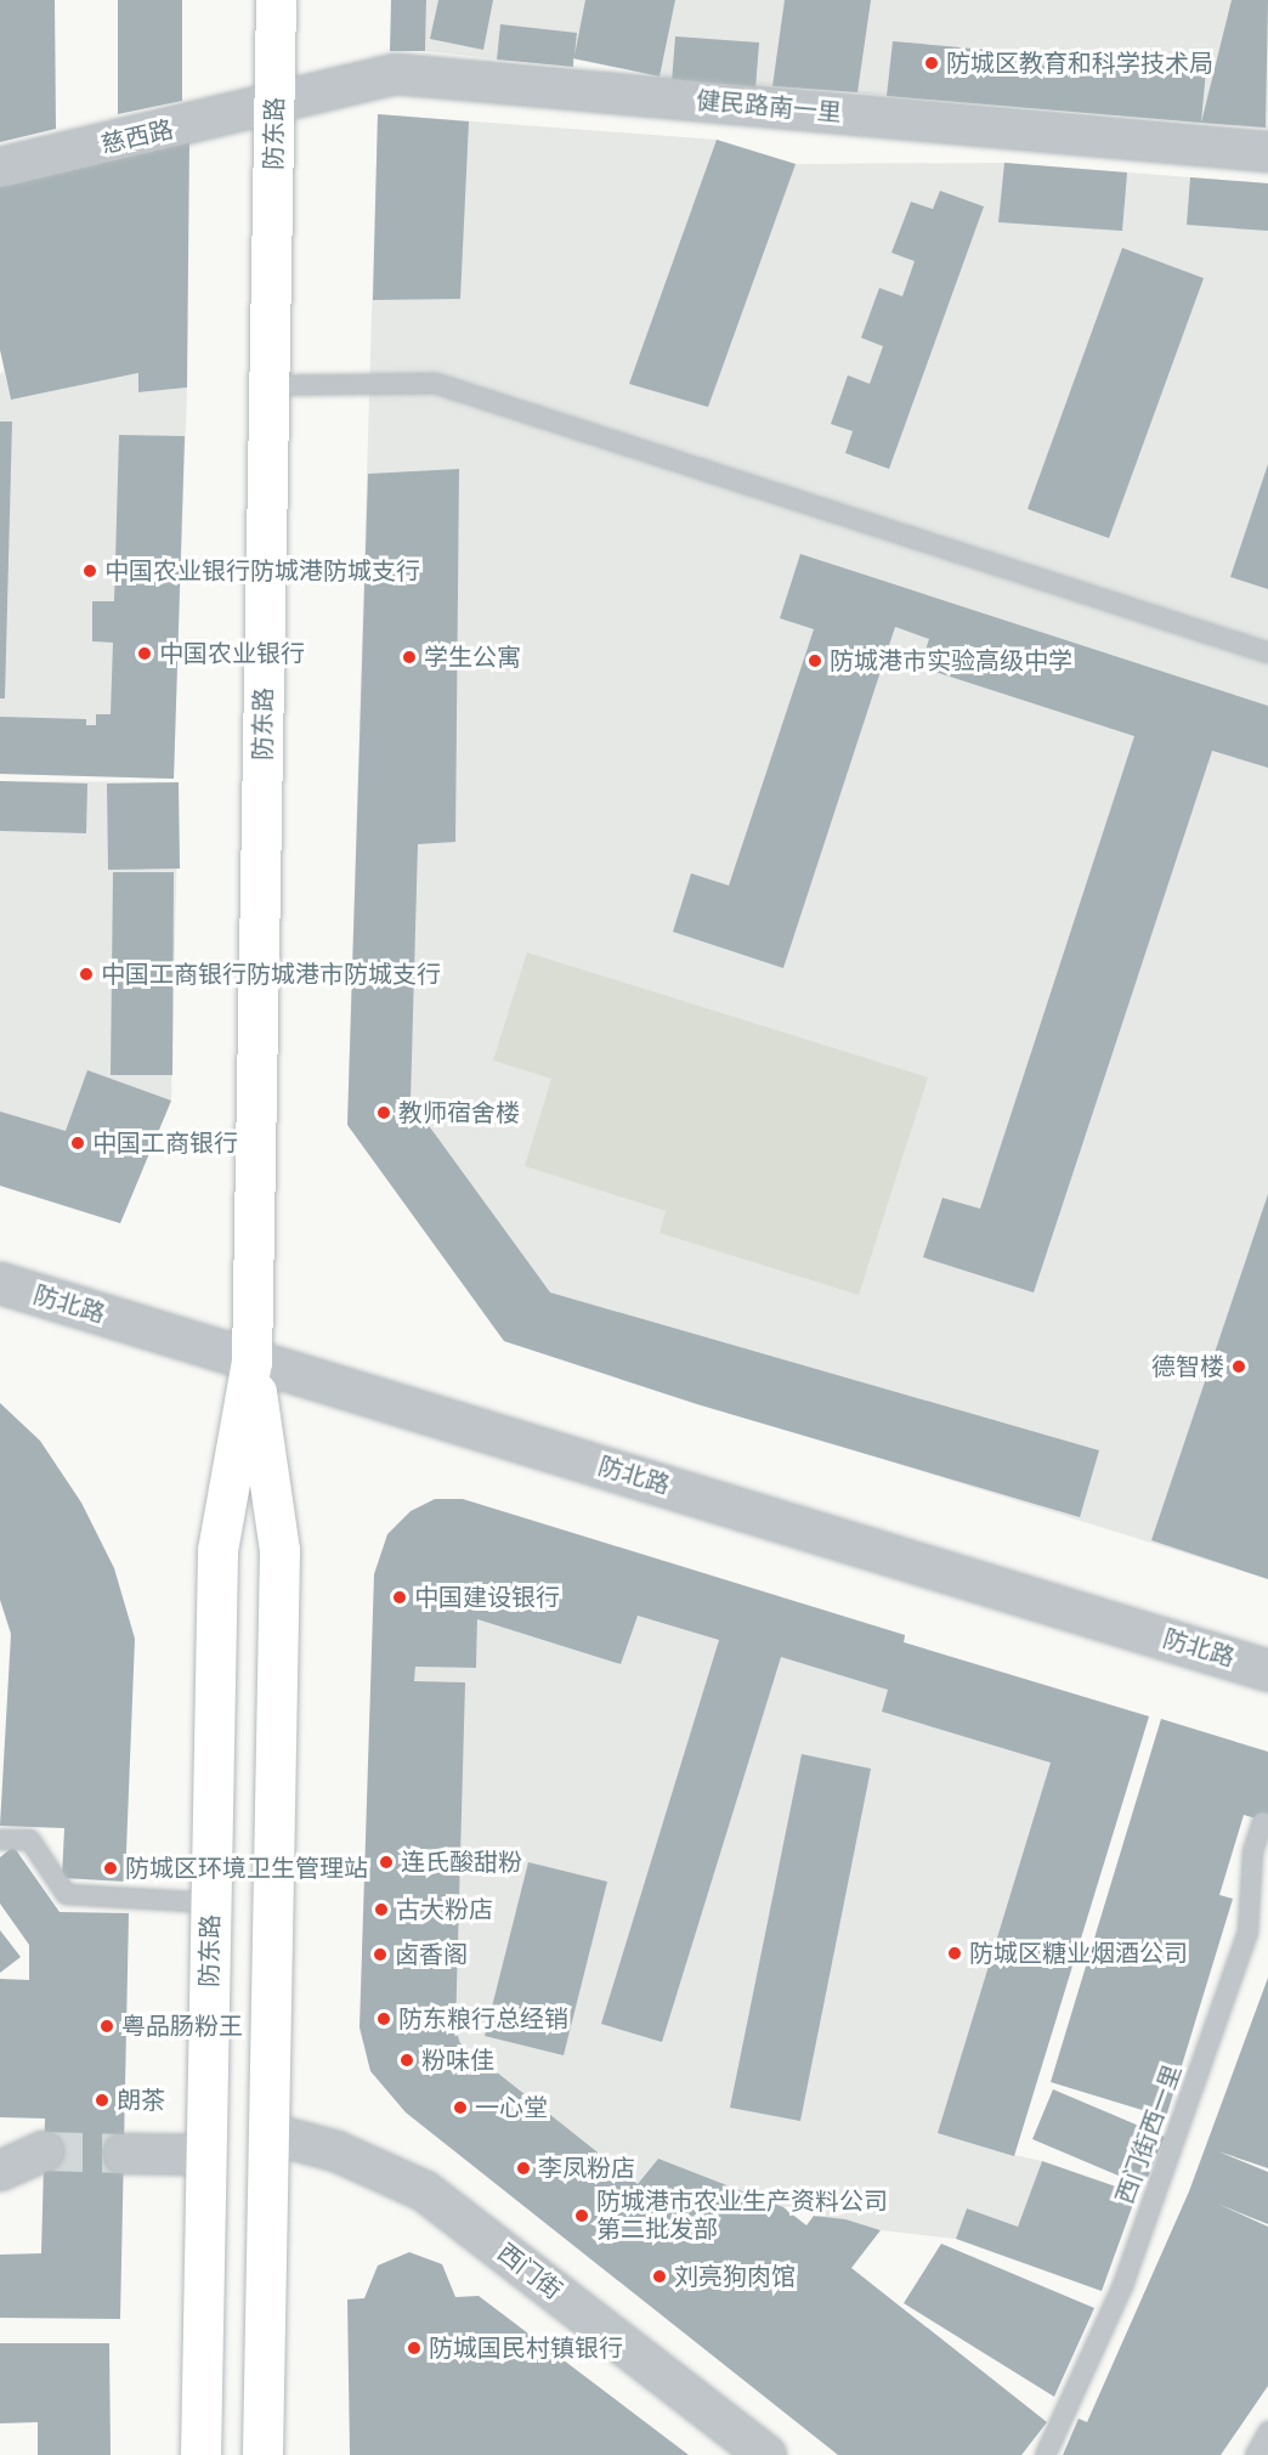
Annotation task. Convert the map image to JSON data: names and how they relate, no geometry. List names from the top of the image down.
{
  "streets": {
    "main road": ["防东路"],
    "street": [
      "健民路南一里",
      "慈西路",
      "防北路",
      "西门街"
    ],
    "lane": ["西门街西一里"]
  },
  "crossings": [
    ["健民路南一里", "防东路"],
    ["健民路南一里", "慈西路"],
    ["防东路", "慈西路"],
    ["防东路", "防北路"],
    ["防东路", "西门街"]
  ],
  "places": [
    "防城区教育和科学技术局",
    "中国农业银行防城港防城支行",
    "中国农业银行",
    "学生公寓",
    "防城港市实验高级中学",
    "中国工商银行防城港市防城支行",
    "教师宿舍楼",
    "中国工商银行",
    "德智楼",
    "中国建设银行",
    "连氏酸甜粉",
    "防城区环境卫生管理站",
    "古大粉店",
    "防城区糖业烟酒公司",
    "卤香阁",
    "防东粮行总经销",
    "粤品肠粉王",
    "粉味佳",
    "朗茶",
    "一心堂",
    "李凤粉店",
    "防城港市农业生产资料公司 第二批发部",
    "刘亮狗肉馆",
    "防城国民村镇银行"
  ]
}
